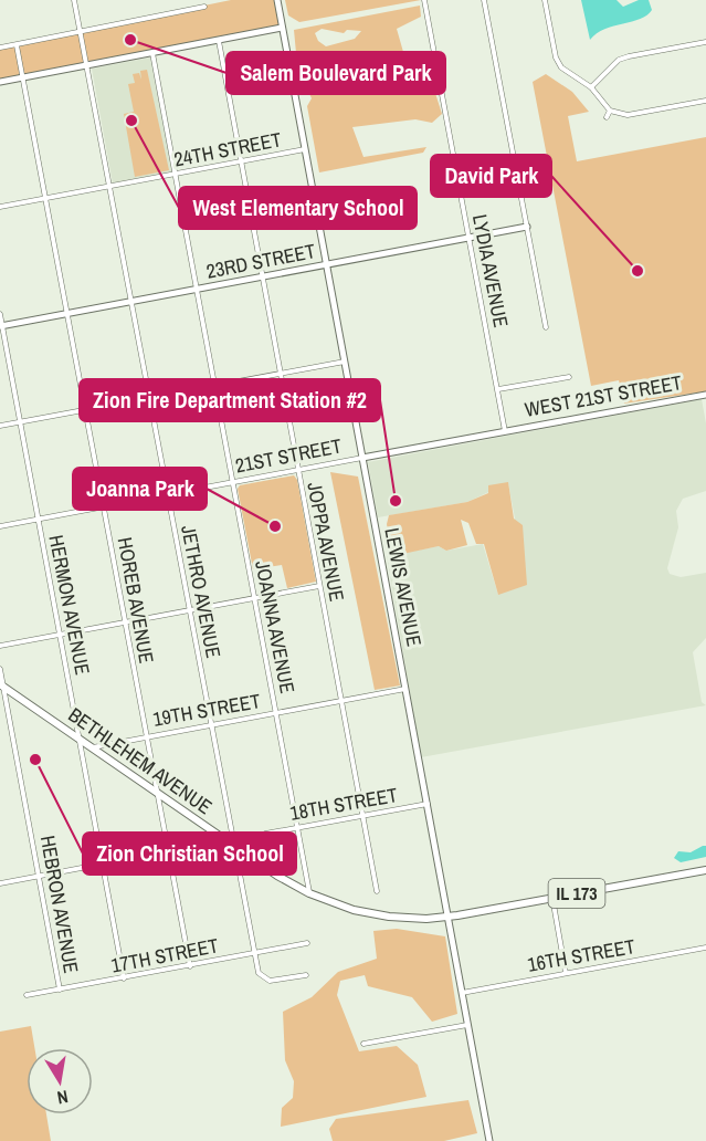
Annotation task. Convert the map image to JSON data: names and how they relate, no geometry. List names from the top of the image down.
{
  "streets": {
    "main road": ["BETHLEHEM AVENUE", "IL 173"],
    "street": [
      "24TH STREET",
      "23RD STREET",
      "LYDIA AVENUE",
      "WEST 21ST STREET",
      "21ST STREET",
      "JOPPA AVENUE",
      "LEWIS AVENUE",
      "JETHRO AVENUE",
      "HOREB AVENUE",
      "HERMON AVENUE",
      "JOANNA AVENUE",
      "19TH STREET",
      "18TH STREET",
      "HEBRON AVENUE",
      "17TH STREET",
      "16TH STREET"
    ]
  },
  "crossings": [
    ["24TH STREET", "JOPPA AVENUE"],
    ["24TH STREET", "LEWIS AVENUE"],
    ["24TH STREET", "JETHRO AVENUE"],
    ["24TH STREET", "HOREB AVENUE"],
    ["24TH STREET", "JOANNA AVENUE"],
    ["23RD STREET", "LYDIA AVENUE"],
    ["23RD STREET", "JOPPA AVENUE"],
    ["23RD STREET", "LEWIS AVENUE"],
    ["23RD STREET", "JETHRO AVENUE"],
    ["23RD STREET", "HOREB AVENUE"],
    ["23RD STREET", "HERMON AVENUE"],
    ["23RD STREET", "JOANNA AVENUE"],
    ["LYDIA AVENUE", "WEST 21ST STREET"],
    ["LYDIA AVENUE", "21ST STREET"],
    ["WEST 21ST STREET", "21ST STREET"],
    ["21ST STREET", "JOPPA AVENUE"],
    ["21ST STREET", "LEWIS AVENUE"],
    ["21ST STREET", "JETHRO AVENUE"],
    ["21ST STREET", "HOREB AVENUE"],
    ["21ST STREET", "HERMON AVENUE"],
    ["21ST STREET", "JOANNA AVENUE"],
    ["JOPPA AVENUE", "19TH STREET"],
    ["JOPPA AVENUE", "18TH STREET"],
    ["LEWIS AVENUE", "19TH STREET"],
    ["LEWIS AVENUE", "BETHLEHEM AVENUE"],
    ["LEWIS AVENUE", "18TH STREET"],
    ["LEWIS AVENUE", "IL 173"],
    ["LEWIS AVENUE", "16TH STREET"],
    ["JETHRO AVENUE", "19TH STREET"],
    ["JETHRO AVENUE", "BETHLEHEM AVENUE"],
    ["JETHRO AVENUE", "17TH STREET"],
    ["HOREB AVENUE", "19TH STREET"],
    ["HOREB AVENUE", "BETHLEHEM AVENUE"],
    ["HOREB AVENUE", "17TH STREET"],
    ["HERMON AVENUE", "BETHLEHEM AVENUE"],
    ["HERMON AVENUE", "17TH STREET"],
    ["JOANNA AVENUE", "19TH STREET"],
    ["JOANNA AVENUE", "BETHLEHEM AVENUE"],
    ["JOANNA AVENUE", "18TH STREET"],
    ["19TH STREET", "BETHLEHEM AVENUE"],
    ["BETHLEHEM AVENUE", "IL 173"],
    ["BETHLEHEM AVENUE", "HEBRON AVENUE"],
    ["HEBRON AVENUE", "17TH STREET"]
  ],
  "places": [
    "Salem Boulevard Park",
    "West Elementary School",
    "David Park",
    "Zion Fire Department Station #2",
    "Joanna Park",
    "Zion Christian School"
  ],
  "north": "bottom"
}
